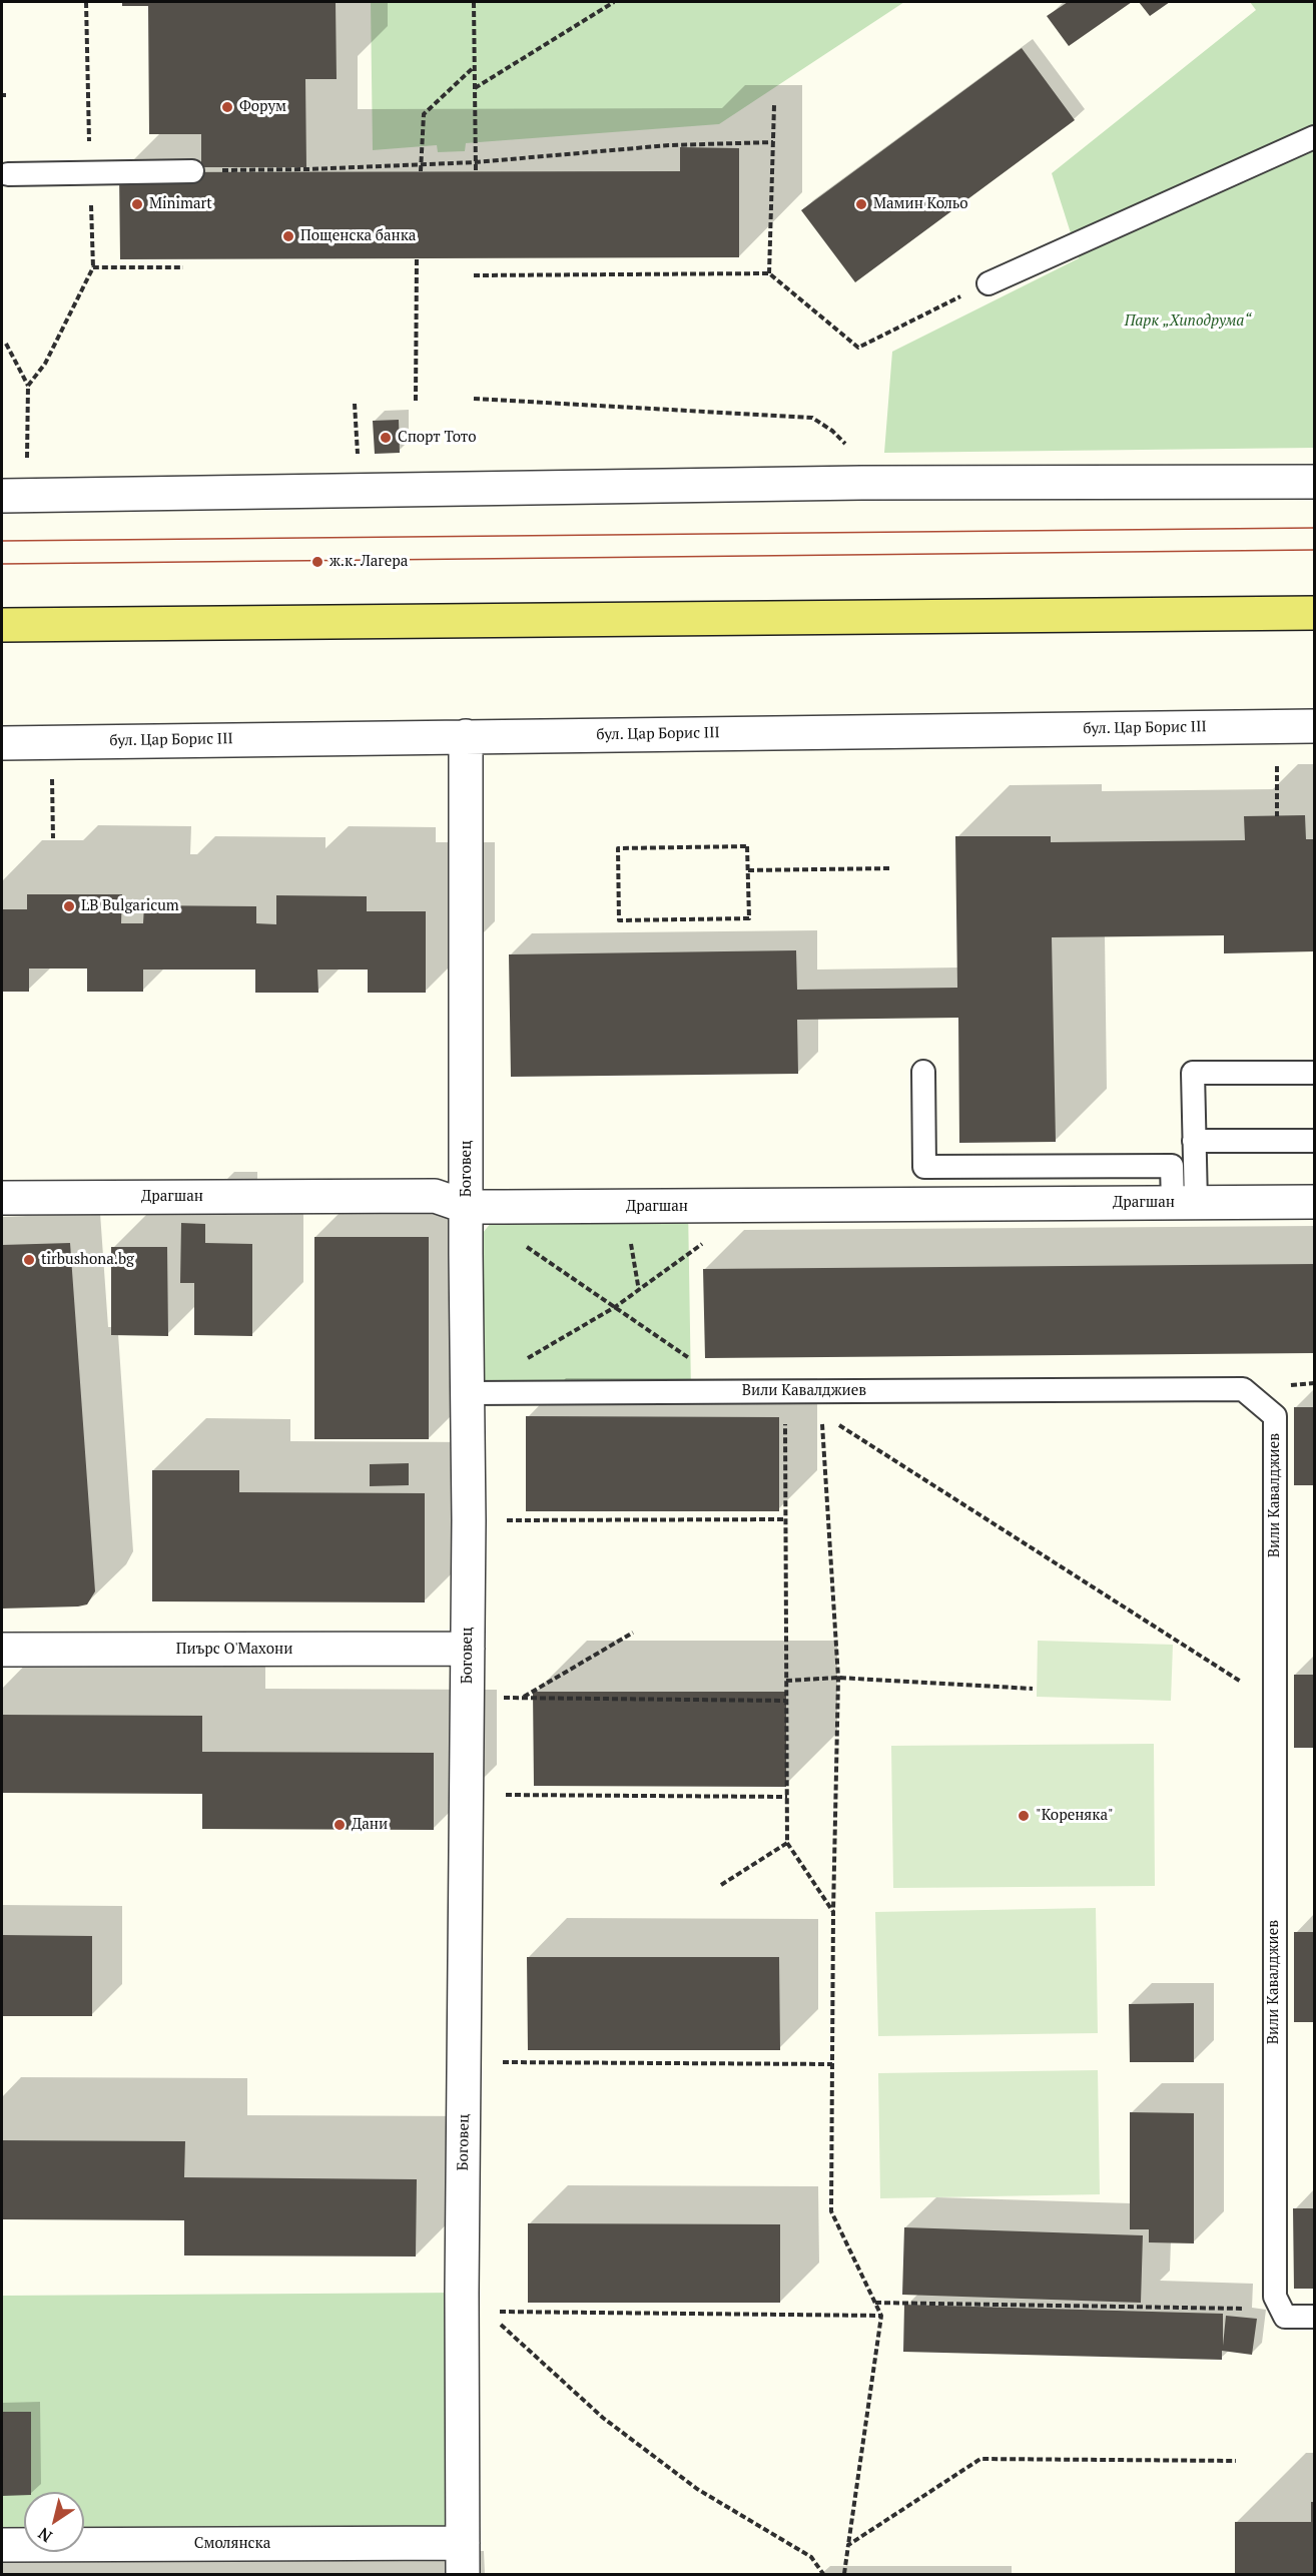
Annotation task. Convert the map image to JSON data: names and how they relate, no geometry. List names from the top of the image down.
{
  "streets": {
    "street": [
      "бул. Цар Борис III",
      "Боговец",
      "Драгшан",
      "Пиърс О'Махони",
      "Смолянска"
    ],
    "lane": ["Вили Кавалджиев"]
  },
  "crossings": [
    ["бул. Цар Борис III", "Боговец"],
    ["Боговец", "Драгшан"],
    ["Боговец", "Вили Кавалджиев"],
    ["Боговец", "Пиърс О'Махони"],
    ["Боговец", "Смолянска"]
  ],
  "parks": ["Парк „Хиподрума“"],
  "places": [
    "Форум",
    "Minimart",
    "Мамин Кольо",
    "Пощенска банка",
    "Спорт Тото",
    "ж.к. Лагера",
    "LB Bulgaricum",
    "tirbushona.bg",
    "\"Кореняка\"",
    "Дани"
  ],
  "north": "bottom left"
}
